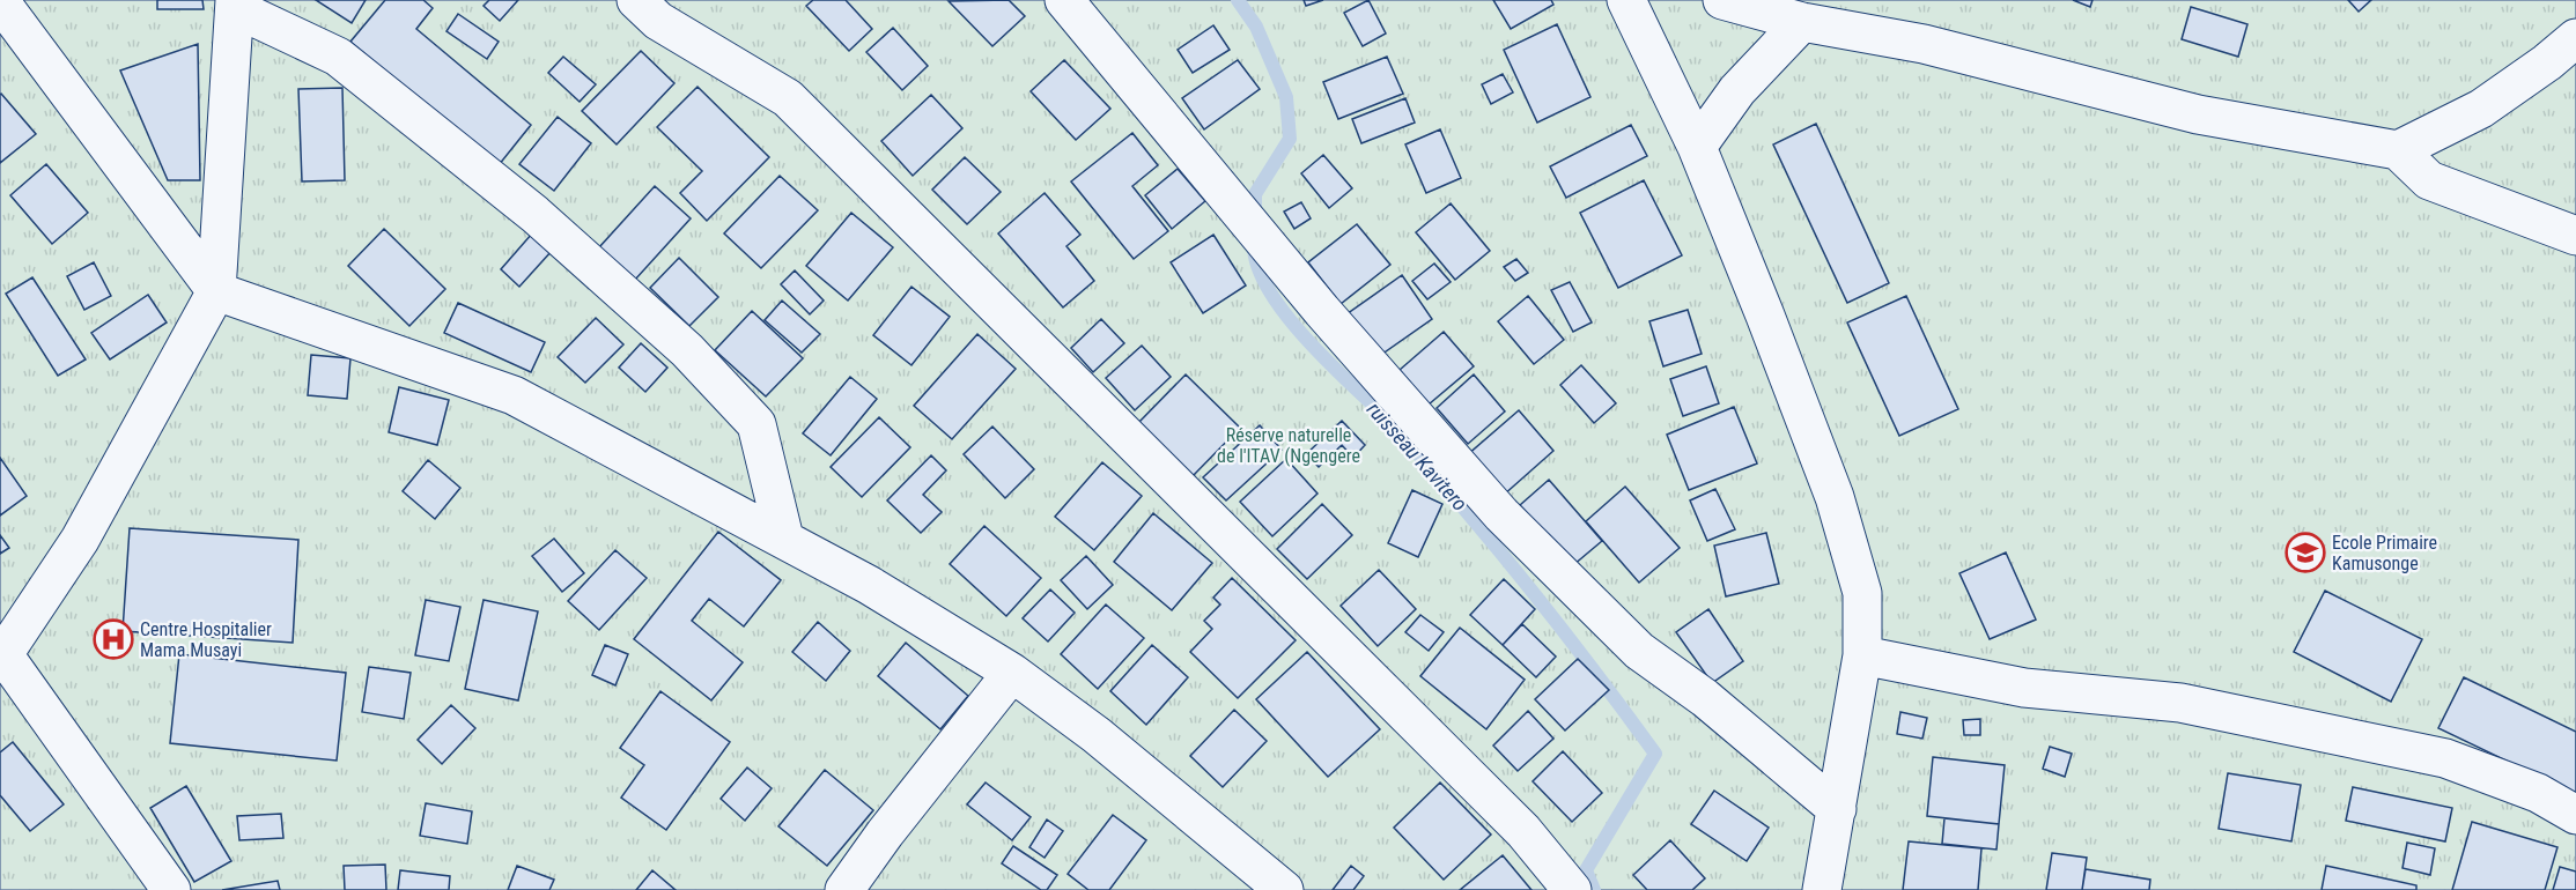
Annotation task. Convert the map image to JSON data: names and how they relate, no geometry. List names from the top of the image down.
{
  "water": ["ruisseau Kavitero"],
  "parks": ["Réserve naturelle de l'ITAV (Ngengere"],
  "places": {
    "school or university": ["Ecole Primaire Kamusonge"],
    "hospital": ["Centre Hospitalier Mama Musayi"]
  }
}
